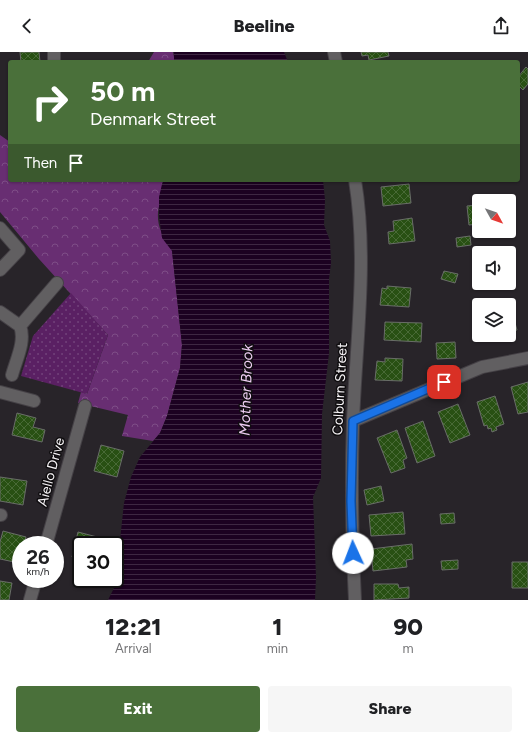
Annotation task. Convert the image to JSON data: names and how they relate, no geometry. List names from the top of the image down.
{
  "streets": {
    "street": ["Colburn Street", "Aiello Drive"]
  },
  "water": ["Mother Brook"],
  "north": "bottom right",
  "page": {
    "header": "Beeline",
    "turn": ["50 m", "Denmark Street"],
    "then": "Then",
    "speed": "26 km/h",
    "limit": "30",
    "eta": [
      "12:21",
      "Arrival",
      "1",
      "min",
      "90",
      "m"
    ],
    "buttons": ["Exit", "Share"]
  }
}
